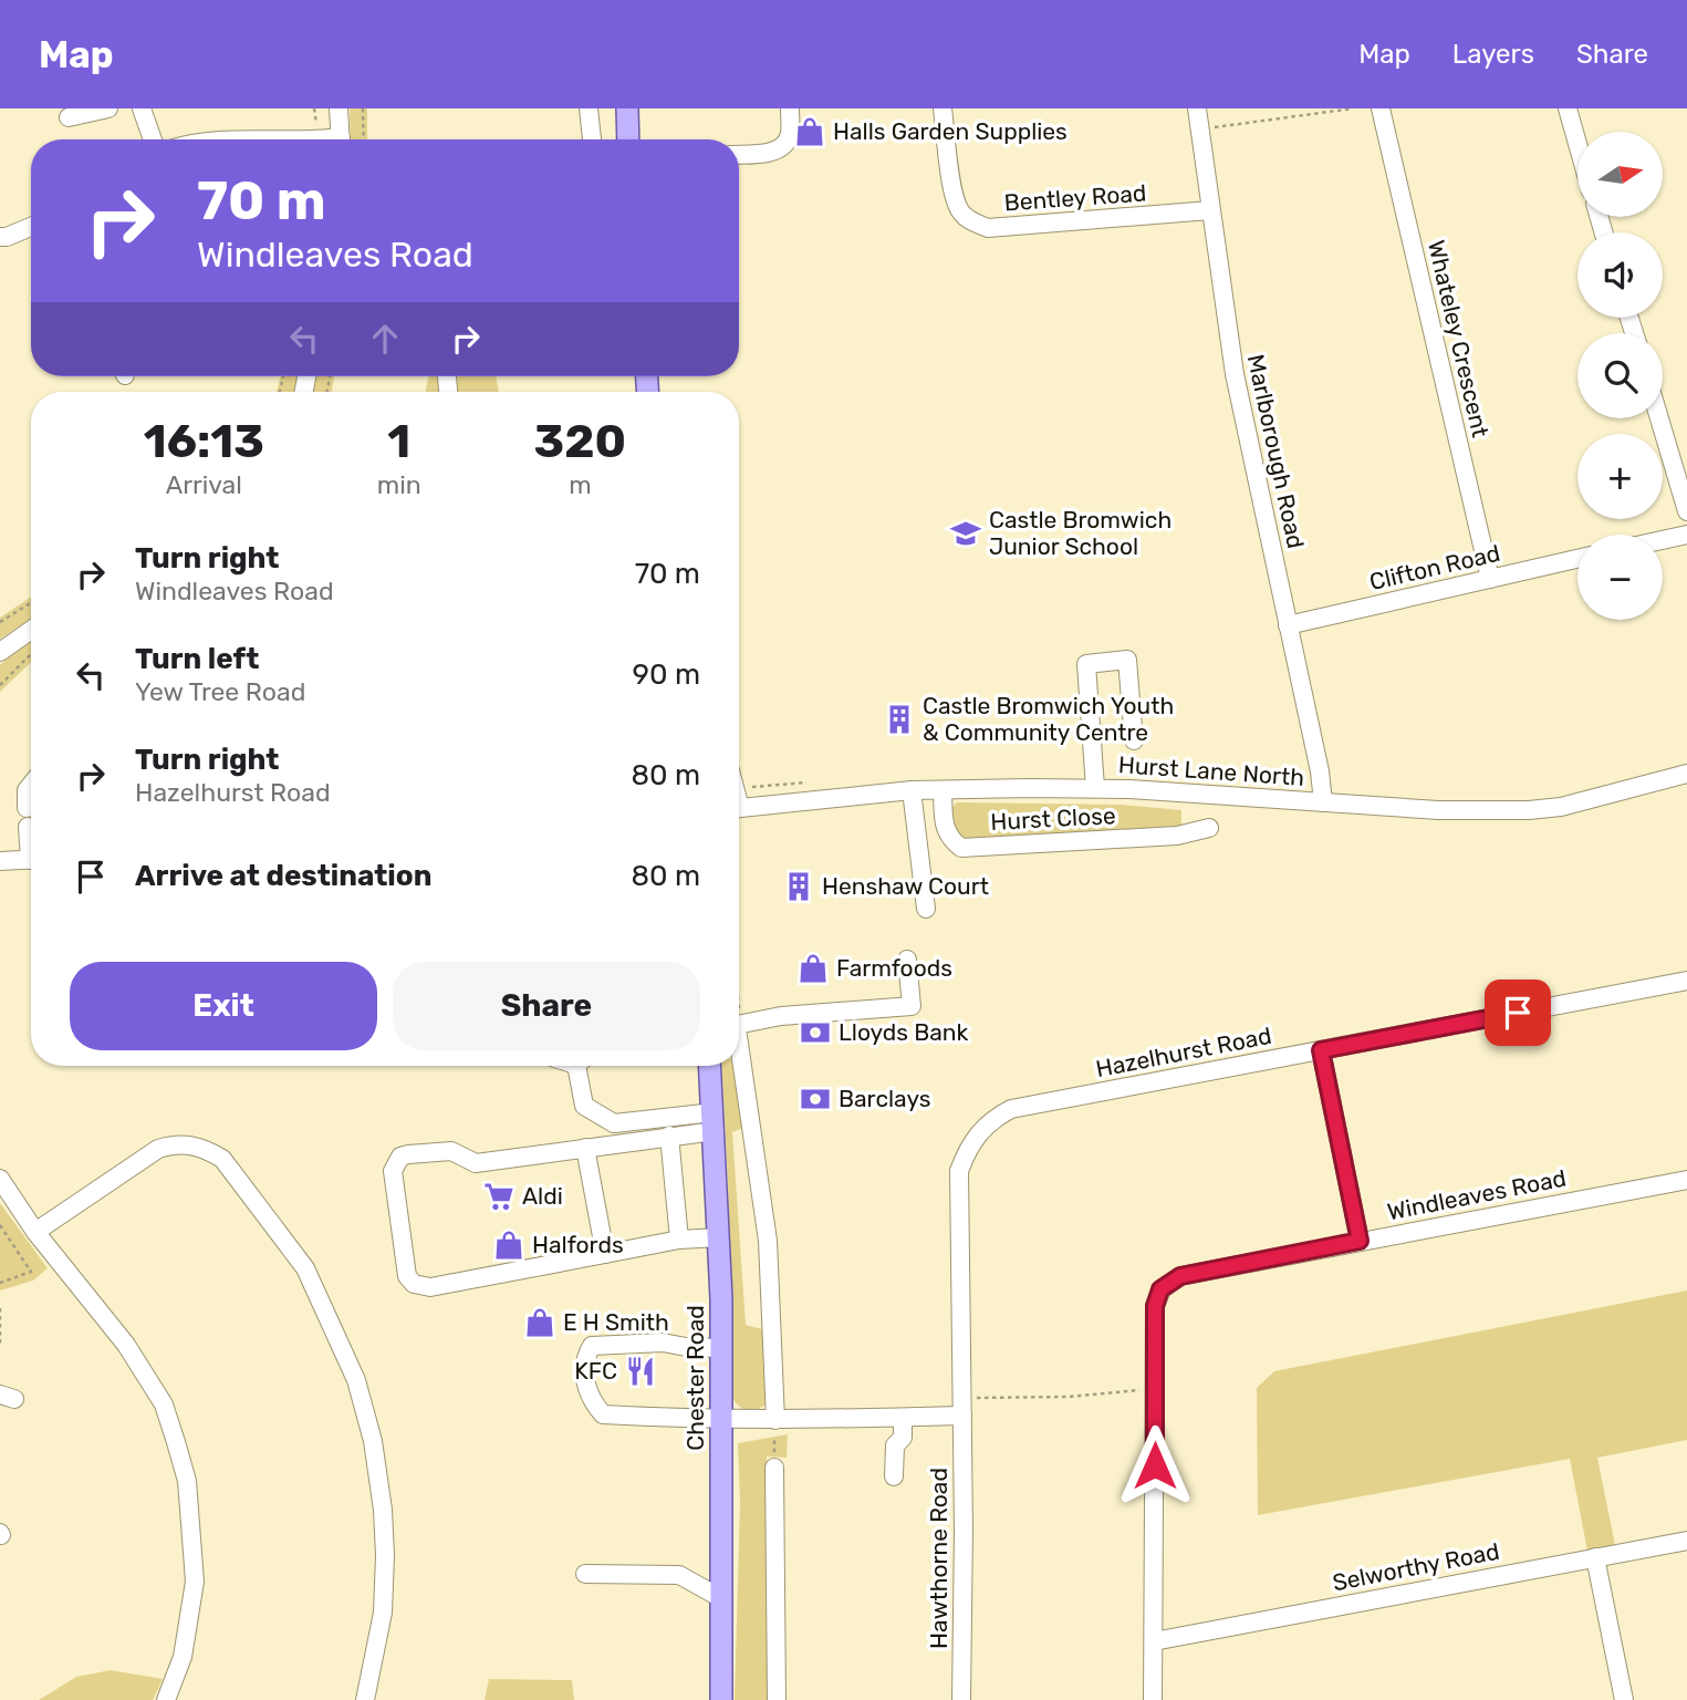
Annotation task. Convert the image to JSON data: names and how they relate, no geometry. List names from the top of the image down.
{
  "streets": {
    "main road": ["Chester Road"],
    "street": [
      "Bentley Road",
      "Whateley Crescent",
      "Marlborough Road",
      "Clifton Road",
      "Hurst Lane North",
      "Hurst Close",
      "Hazelhurst Road",
      "Windleaves Road",
      "Hawthorne Road",
      "Selworthy Road"
    ]
  },
  "crossings": [
    ["Bentley Road", "Marlborough Road"],
    ["Whateley Crescent", "Clifton Road"],
    ["Marlborough Road", "Clifton Road"],
    ["Marlborough Road", "Hurst Lane North"],
    ["Hurst Lane North", "Hurst Close"],
    ["Hazelhurst Road", "Hawthorne Road"]
  ],
  "places": {
    "shop": [
      "Halls Garden Supplies",
      "Farmfoods",
      "Halfords",
      "E H Smith"
    ],
    "school or university": ["Castle Bromwich Junior School"],
    "building": ["Castle Bromwich Youth & Community Centre", "Henshaw Court"],
    "bank": ["Lloyds Bank", "Barclays"],
    "supermarket": ["Aldi"],
    "restaurant": ["KFC"]
  },
  "north": "right",
  "page": {
    "header": "Map",
    "nav": ["Map", "Layers", "Share"],
    "map_buttons": ["+", "−"],
    "turn": ["70 m", "Windleaves Road"],
    "eta": [
      "16:13",
      "Arrival",
      "1",
      "min",
      "320",
      "m"
    ],
    "list": [
      {
        "name": "Turn right",
        "note": "Windleaves Road",
        "value": "70 m"
      },
      {
        "name": "Turn left",
        "note": "Yew Tree Road",
        "value": "90 m"
      },
      {
        "name": "Turn right",
        "note": "Hazelhurst Road",
        "value": "80 m"
      },
      {
        "name": "Arrive at destination",
        "value": "80 m"
      }
    ],
    "buttons": ["Exit", "Share"]
  }
}
